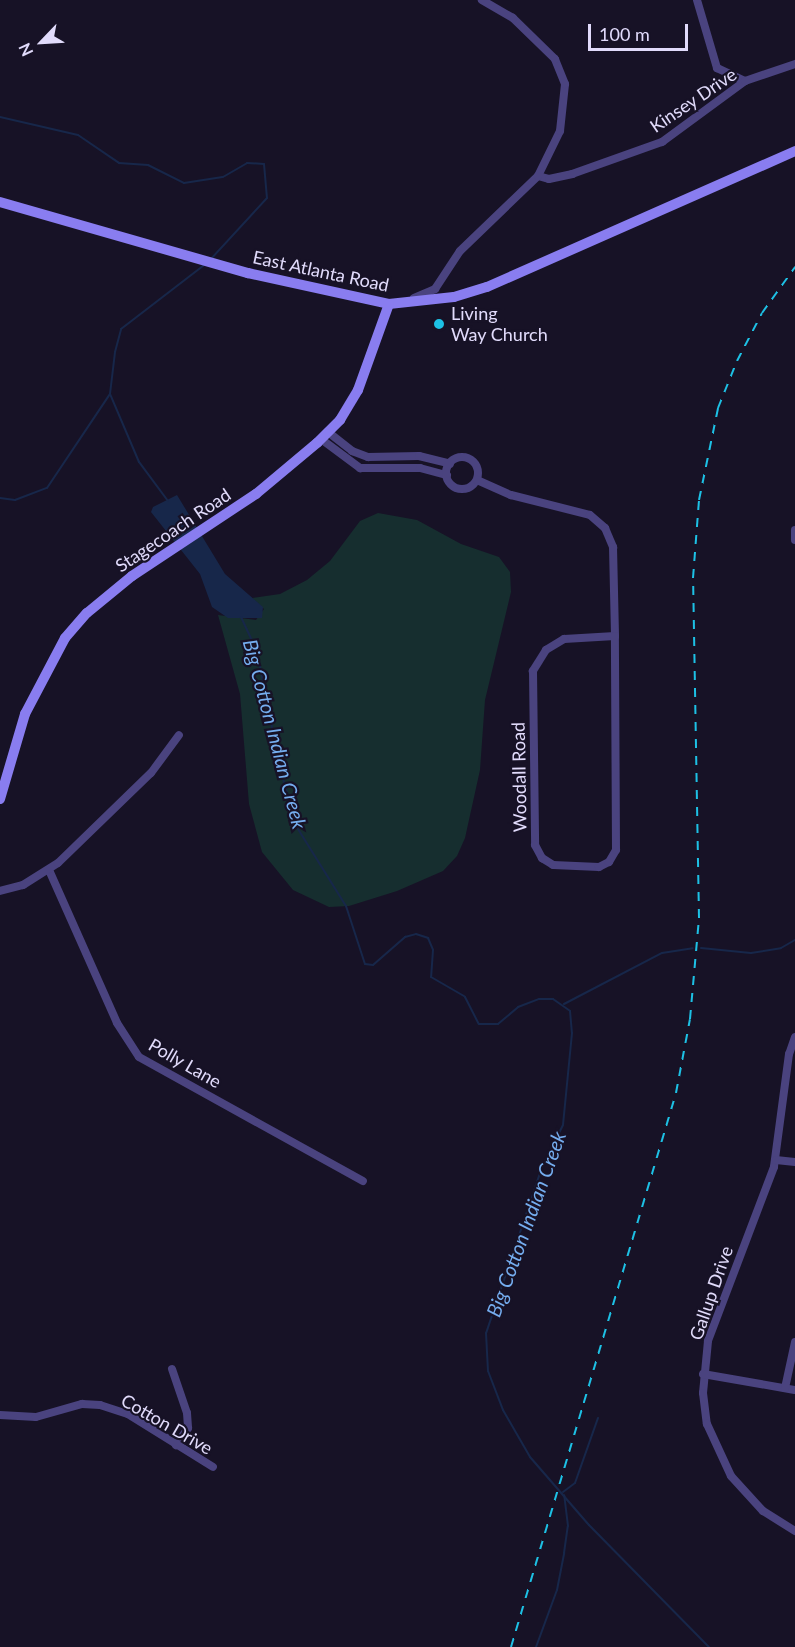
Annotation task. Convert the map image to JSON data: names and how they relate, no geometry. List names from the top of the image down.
{
  "streets": {
    "street": [
      "Kinsey Drive",
      "East Atlanta Road",
      "Stagecoach Road",
      "Woodall Road",
      "Polly Lane",
      "Gallup Drive",
      "Cotton Drive"
    ]
  },
  "crossings": [
    ["East Atlanta Road", "Stagecoach Road"]
  ],
  "water": ["Big Cotton Indian Creek"],
  "places": ["Living Way Church"],
  "scale_bar": "100 m",
  "north": "bottom left"
}
